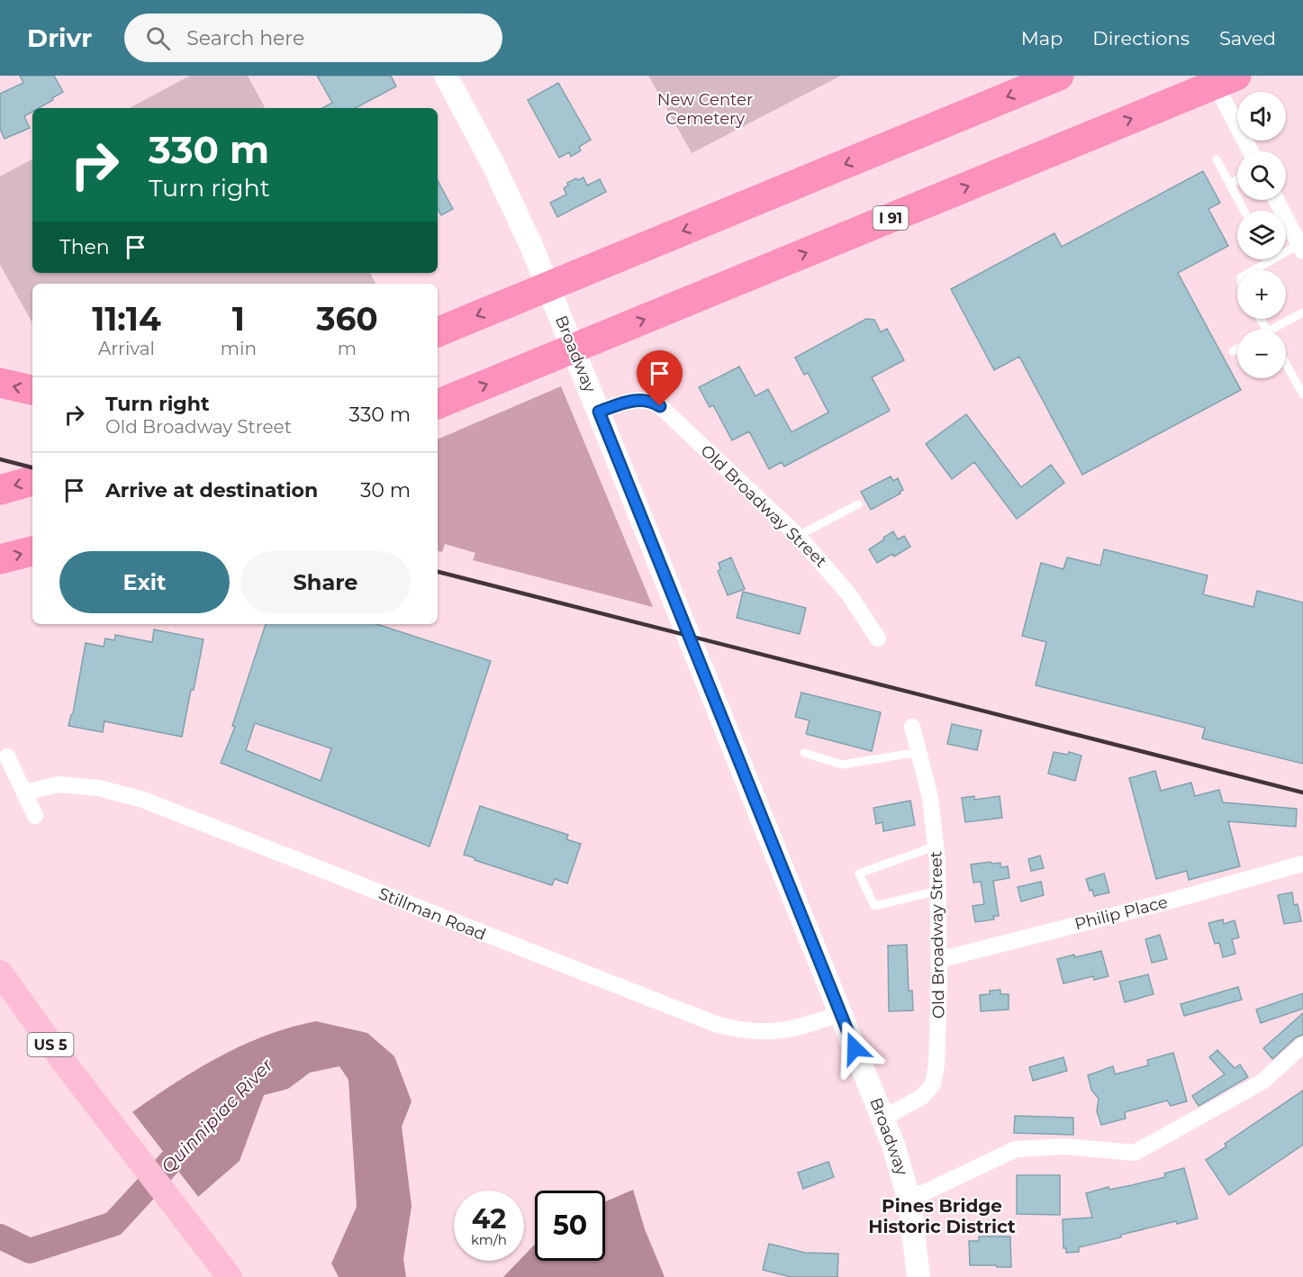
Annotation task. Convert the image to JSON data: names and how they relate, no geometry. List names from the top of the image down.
{
  "streets": {
    "highway": ["I 91"],
    "main road": ["Broadway", "US 5"],
    "street": ["Old Broadway Street", "Philip Place", "Stillman Road"]
  },
  "crossings": [
    ["Broadway", "Old Broadway Street"],
    ["Broadway", "Stillman Road"],
    ["Old Broadway Street", "Philip Place"]
  ],
  "districts": ["Pines Bridge Historic District"],
  "water": ["Quinnipiac River"],
  "parks": ["New Center Cemetery"],
  "page": {
    "header": "Drivr",
    "search": "Search here",
    "nav": ["Map", "Directions", "Saved"],
    "map_buttons": ["+", "−"],
    "turn": ["330 m", "Turn right"],
    "then": "Then",
    "eta": [
      "11:14",
      "Arrival",
      "1",
      "min",
      "360",
      "m"
    ],
    "list": [
      {
        "name": "Turn right",
        "note": "Old Broadway Street",
        "value": "330 m"
      },
      {
        "name": "Arrive at destination",
        "value": "30 m"
      }
    ],
    "buttons": ["Exit", "Share"],
    "speed": "42 km/h",
    "limit": "50"
  }
}
